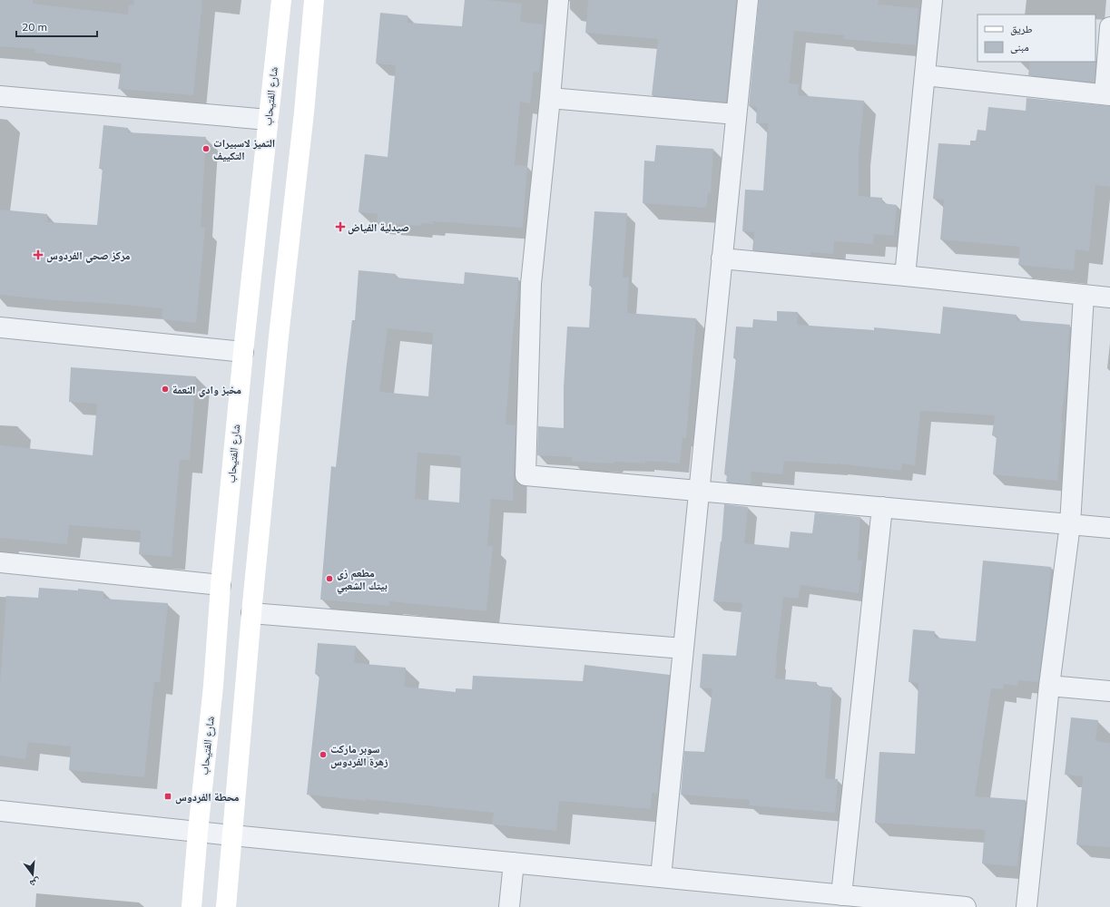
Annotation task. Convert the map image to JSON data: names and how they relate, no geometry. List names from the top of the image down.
{
  "streets": {
    "main road": ["شارع الفتيحاب"]
  },
  "places": {
    "other": [
      "التميز لاسبيرات التكييف",
      "مخبز وادي النعمة",
      "مطعم زي بيتك الشعبي",
      "سوبر ماركت زهرة الفردوس"
    ],
    "health": ["صيدلية الفياض", "مركز صحي الفردوس"],
    "transit": ["محطة الفردوس"]
  },
  "legend": ["طريق", "مبنى"],
  "scale_bar": "20 m",
  "north": "bottom"
}
